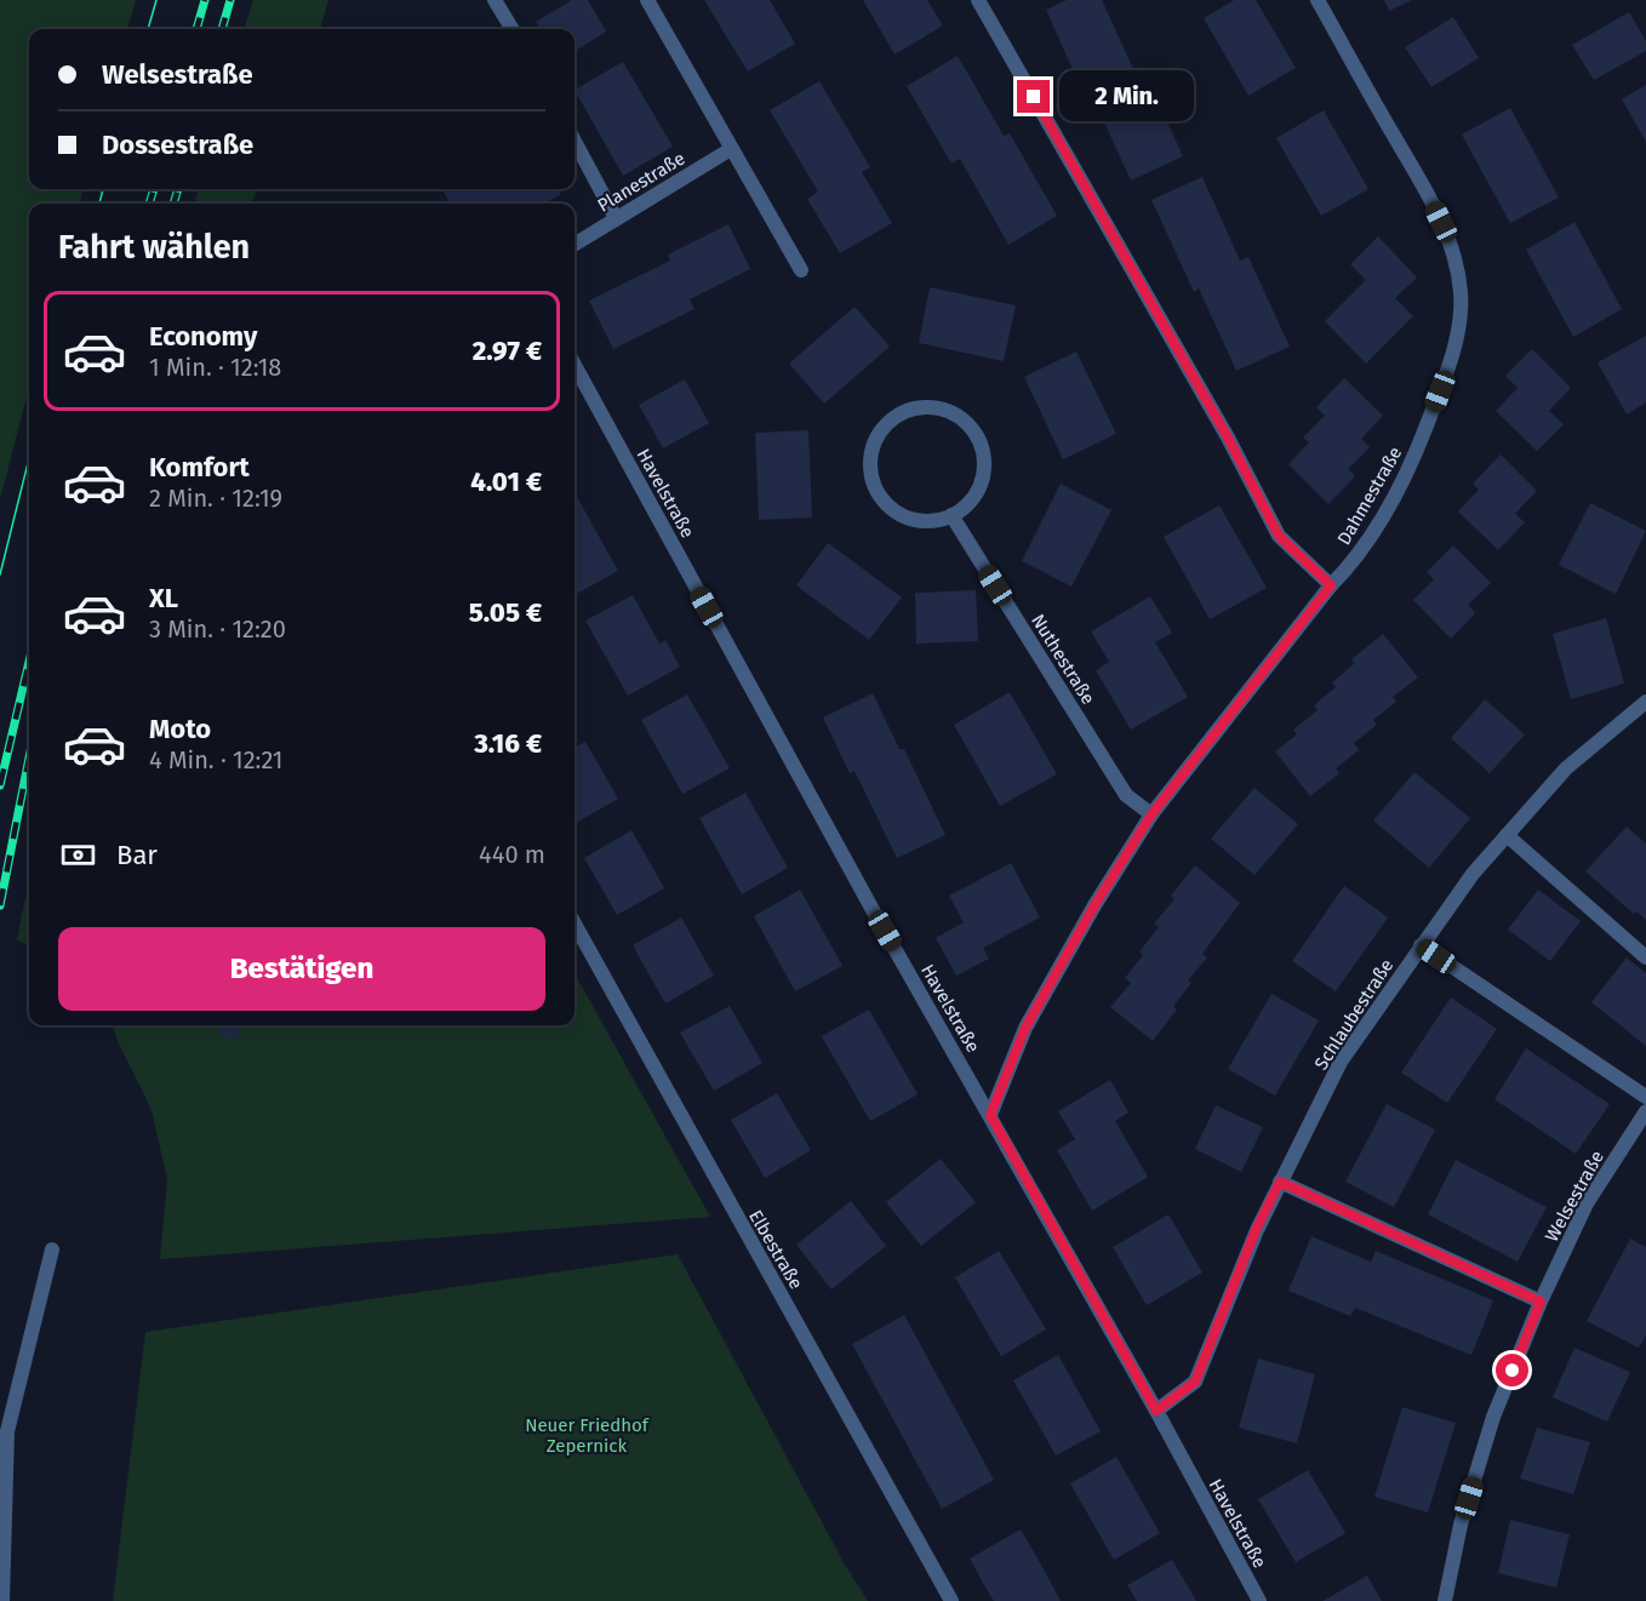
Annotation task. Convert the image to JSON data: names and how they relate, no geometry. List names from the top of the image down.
{
  "streets": {
    "street": [
      "Planestraße",
      "Havelstraße",
      "Dahmestraße",
      "Nuthestraße",
      "Schlaubestraße",
      "Welsestraße",
      "Elbestraße"
    ]
  },
  "crossings": [
    ["Havelstraße", "Dahmestraße"],
    ["Havelstraße", "Schlaubestraße"],
    ["Dahmestraße", "Nuthestraße"]
  ],
  "parks": ["Neuer Friedhof Zepernick"],
  "page": {
    "banner": ["Welsestraße", "Dossestraße"],
    "bubble": "2 Min.",
    "heading": "Fahrt wählen",
    "list": [
      {
        "name": "Economy",
        "note": "1 Min. · 12:18",
        "value": "2.97 €"
      },
      {
        "name": "Komfort",
        "note": "2 Min. · 12:19",
        "value": "4.01 €"
      },
      {
        "name": "XL",
        "note": "3 Min. · 12:20",
        "value": "5.05 €"
      },
      {
        "name": "Moto",
        "note": "4 Min. · 12:21",
        "value": "3.16 €"
      }
    ],
    "pay": ["Bar", "440 m"],
    "buttons": "Bestätigen"
  }
}
